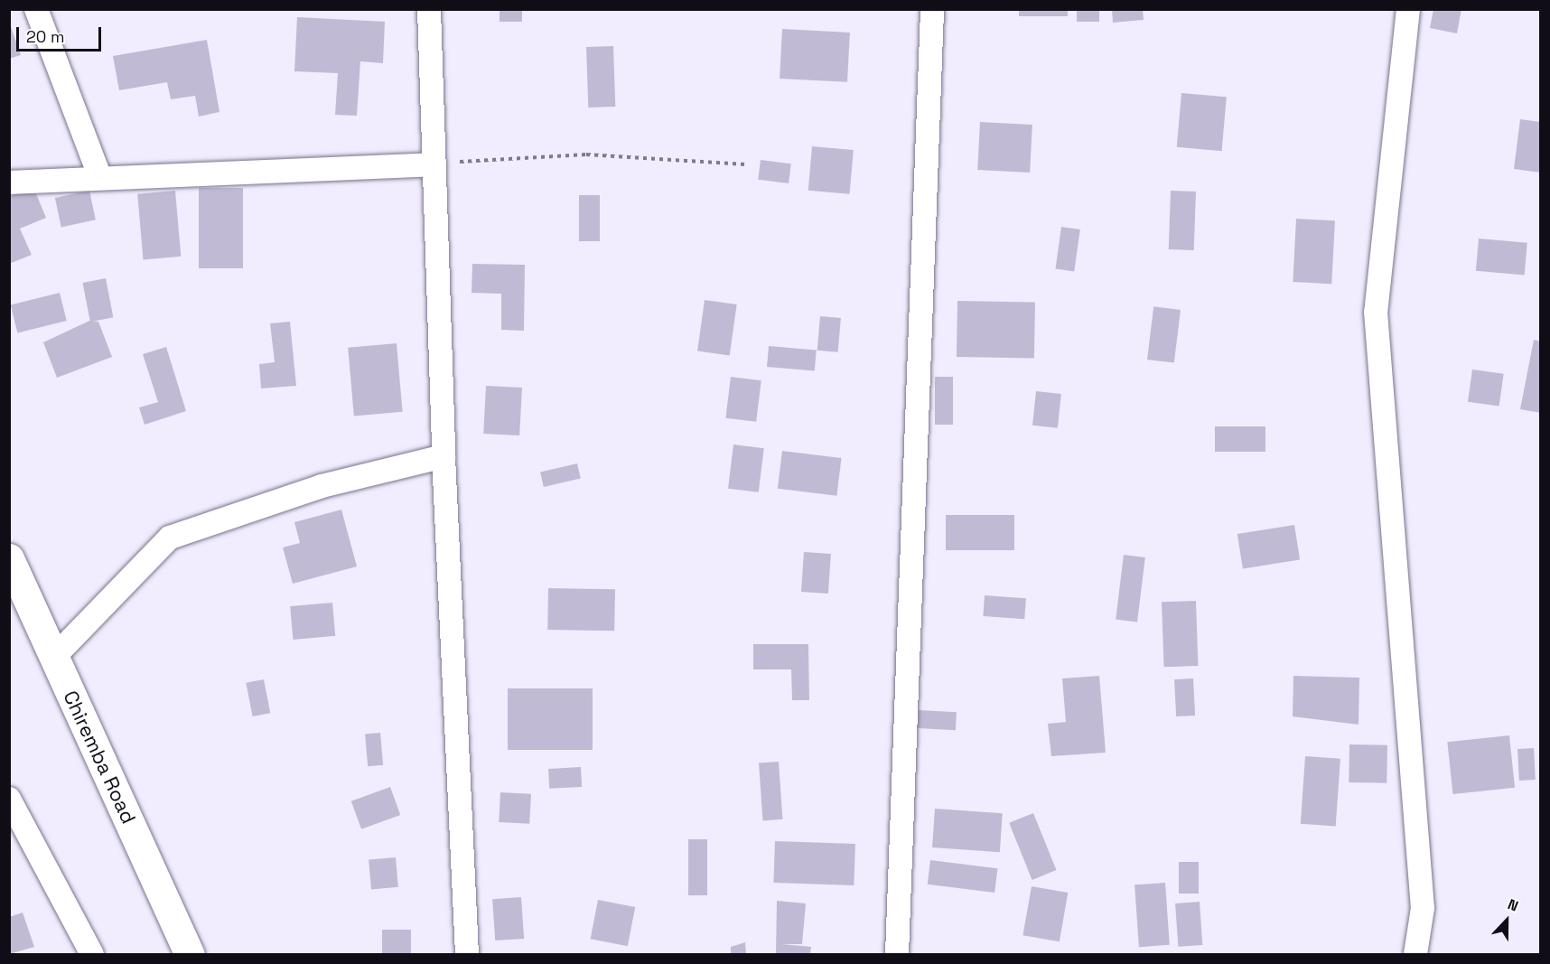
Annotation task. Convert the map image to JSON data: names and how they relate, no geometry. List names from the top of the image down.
{
  "streets": {
    "main road": ["Chiremba Road"]
  },
  "scale_bar": "20 m",
  "north": "top"
}
